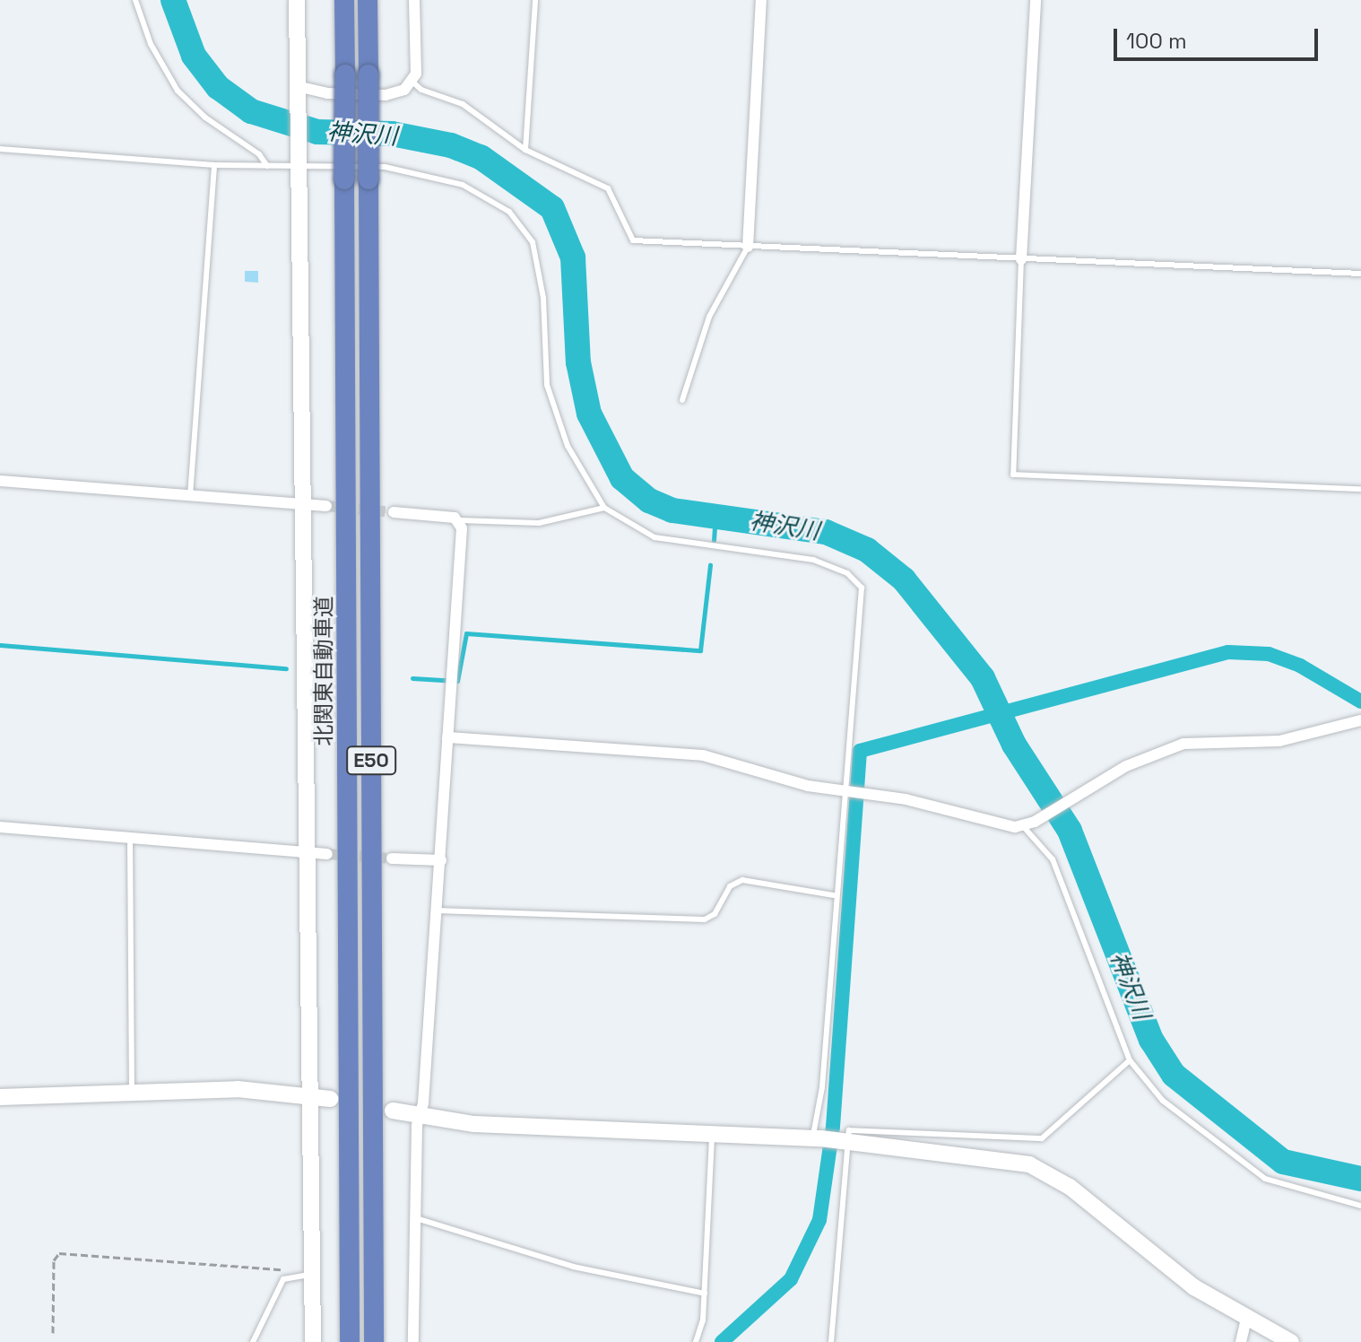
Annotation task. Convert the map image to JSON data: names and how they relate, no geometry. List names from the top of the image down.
{
  "streets": {
    "highway": ["北関東自動車道", "E50"]
  },
  "water": ["神沢川"],
  "scale_bar": "100 m"
}
